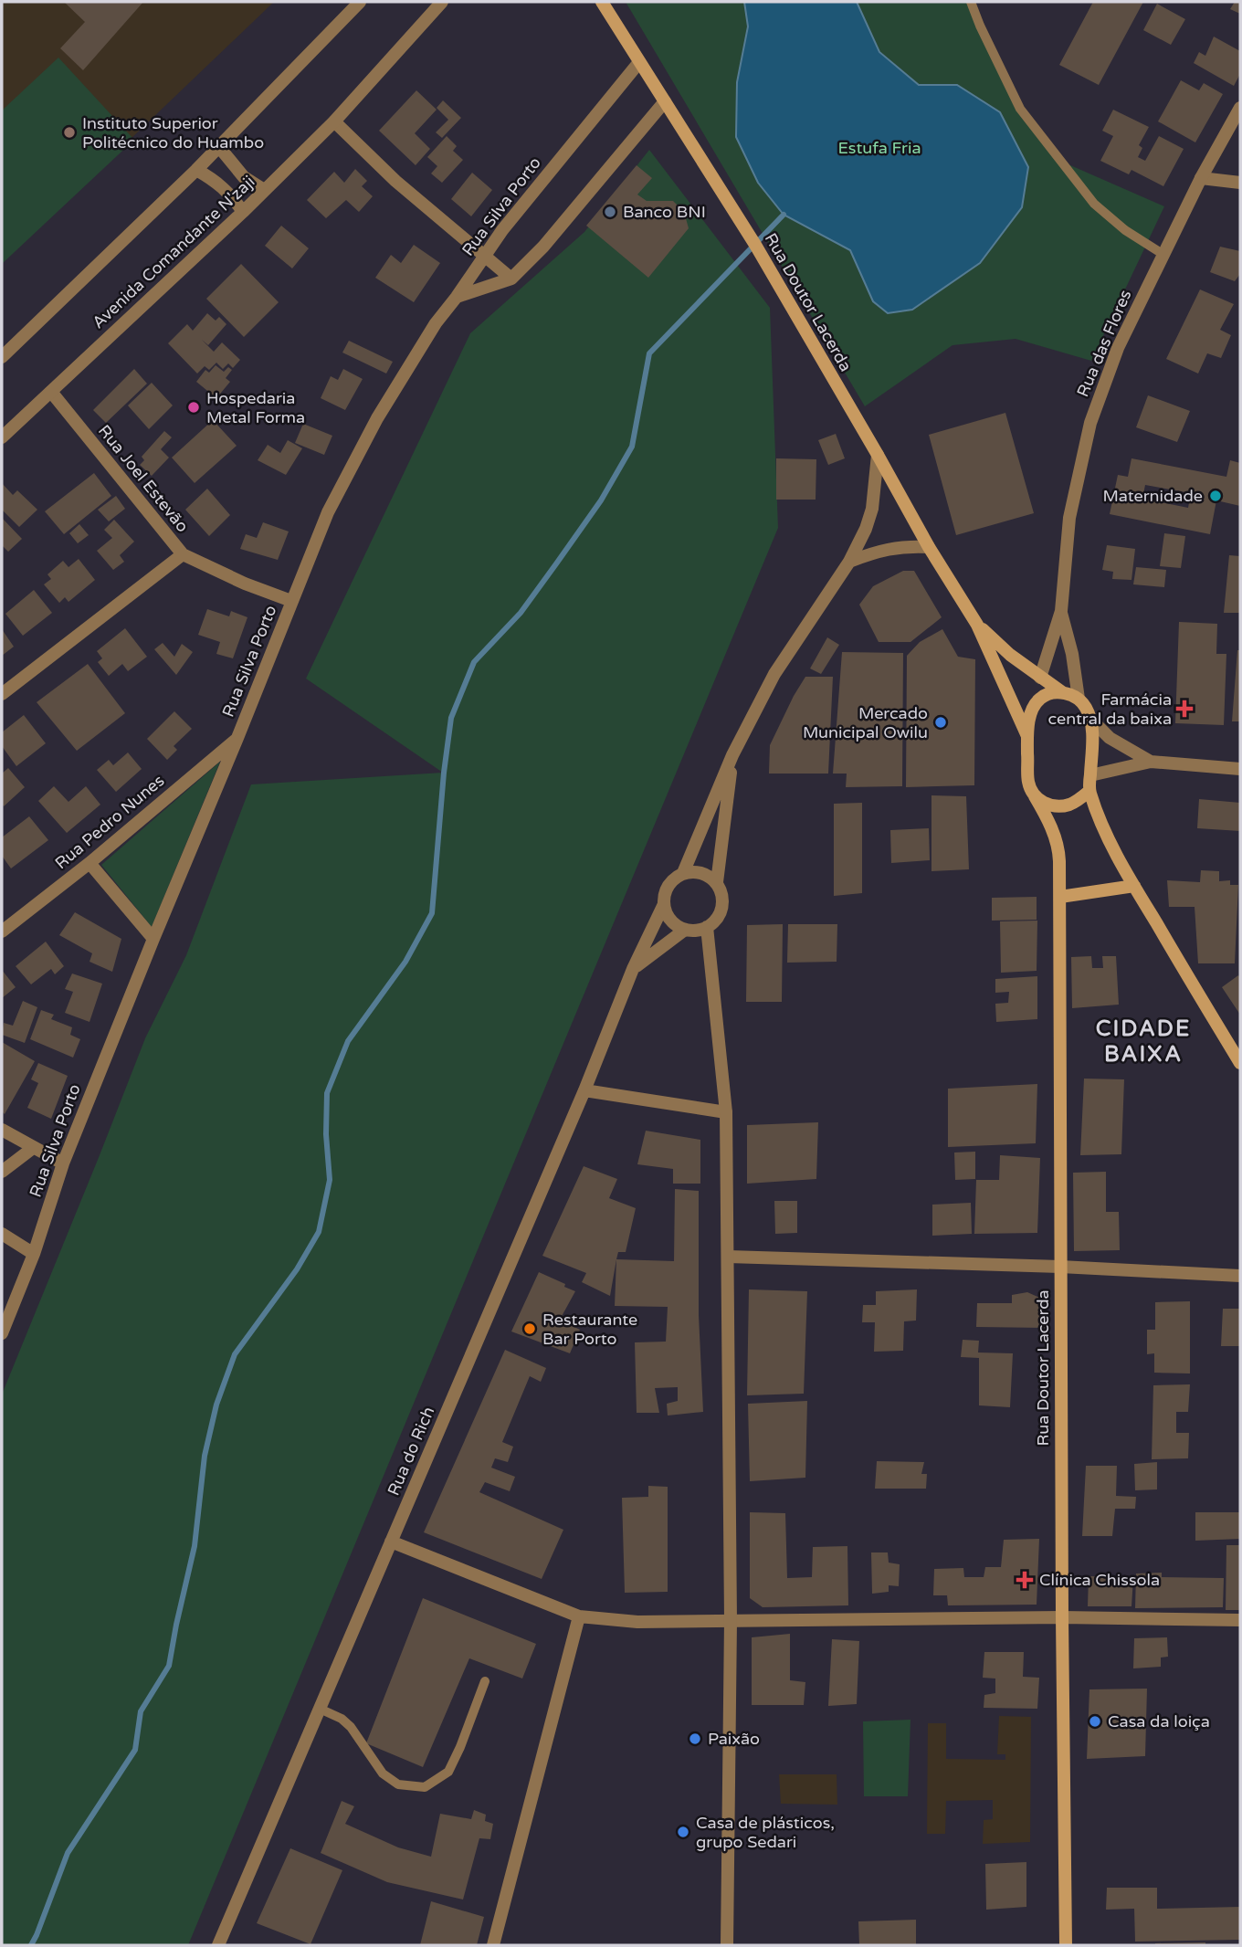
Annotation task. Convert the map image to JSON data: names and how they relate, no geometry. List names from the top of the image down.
{
  "streets": {
    "main road": ["Rua Doutor Lacerda"],
    "street": [
      "Rua Silva Porto",
      "Avenida Comandante N'zaji",
      "Rua das Flores",
      "Rua Joel Estevão",
      "Rua Pedro Nunes",
      "Rua do Rich"
    ]
  },
  "crossings": [
    ["Rua Silva Porto", "Rua Doutor Lacerda"],
    ["Rua Silva Porto", "Rua Joel Estevão"],
    ["Rua Silva Porto", "Rua Pedro Nunes"],
    ["Avenida Comandante N'zaji", "Rua Joel Estevão"],
    ["Rua Doutor Lacerda", "Rua das Flores"]
  ],
  "districts": ["CIDADE BAIXA"],
  "parks": ["Estufa Fria"],
  "places": {
    "other": [
      "Instituto Superior Politécnico do Huambo",
      "Banco BNI",
      "Hospedaria Metal Forma",
      "Maternidade",
      "Mercado Municipal Owilu",
      "Restaurante Bar Porto",
      "Casa da loiça",
      "Paixão",
      "Casa de plásticos, grupo Sedari"
    ],
    "health": ["Farmácia central da baixa", "Clínica Chissola"]
  }
}
